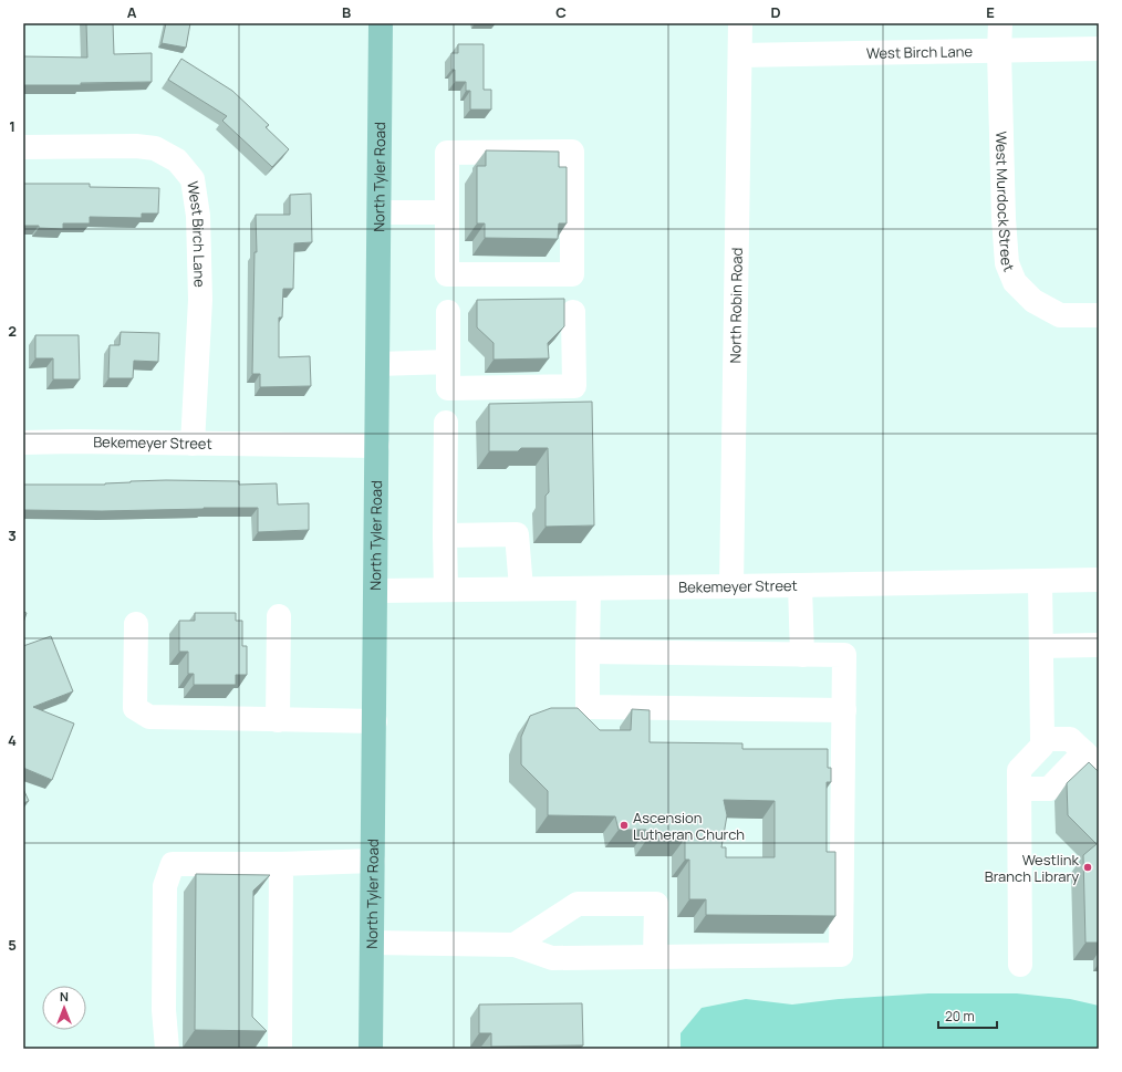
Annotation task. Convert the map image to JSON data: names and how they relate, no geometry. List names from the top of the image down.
{
  "streets": {
    "main road": ["North Tyler Road"],
    "street": [
      "West Birch Lane",
      "West Murdock Street",
      "North Robin Road",
      "Bekemeyer Street"
    ]
  },
  "crossings": [
    ["West Birch Lane", "West Murdock Street"],
    ["West Birch Lane", "North Robin Road"],
    ["West Birch Lane", "Bekemeyer Street"],
    ["North Tyler Road", "Bekemeyer Street"],
    ["North Robin Road", "Bekemeyer Street"]
  ],
  "places": ["Ascension Lutheran Church", "Westlink Branch Library"],
  "scale_bar": "20 m",
  "north": "top",
  "grid": {
    "columns": [
      "A",
      "B",
      "C",
      "D",
      "E"
    ],
    "rows": [
      "1",
      "2",
      "3",
      "4",
      "5"
    ]
  }
}
